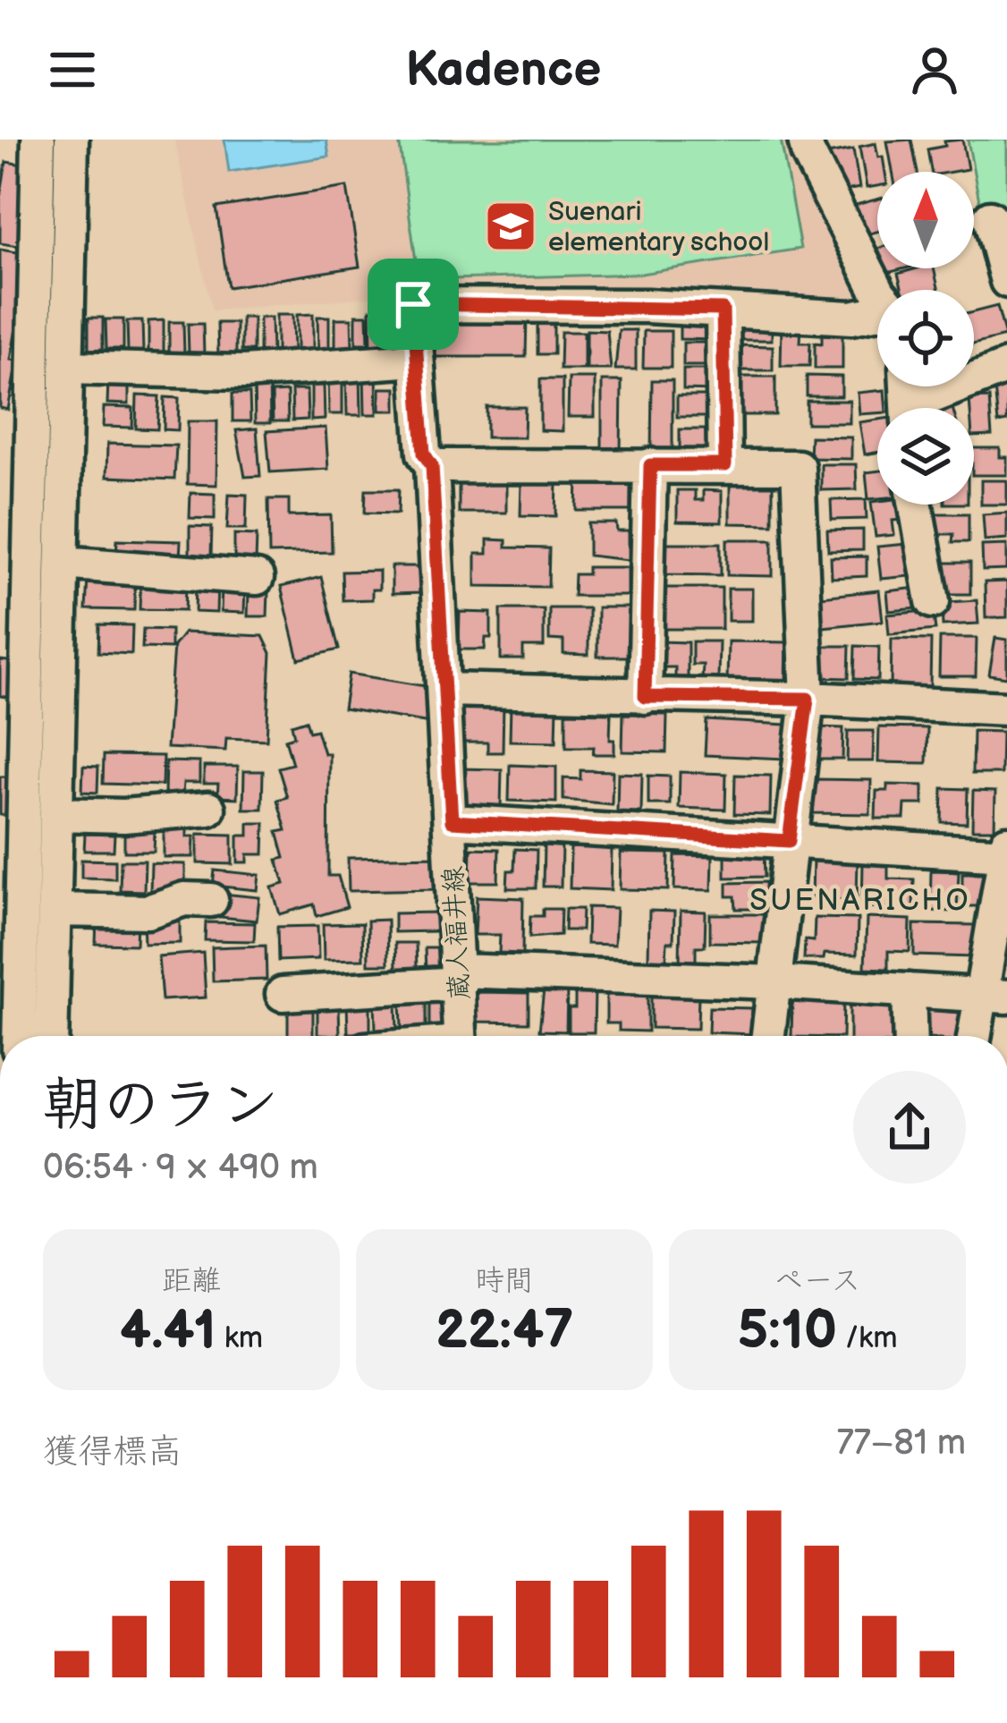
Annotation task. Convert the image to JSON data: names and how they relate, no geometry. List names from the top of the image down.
{
  "streets": {
    "street": ["蔵人福井線"]
  },
  "districts": ["SUENARICHO"],
  "places": {
    "school or university": ["Suenari elementary school"]
  },
  "north": "top",
  "page": {
    "header": "Kadence",
    "heading": ["朝のラン", "06:54 · 9 × 490 m"],
    "stats": [
      ["距離", "4.41 km"],
      ["時間", "22:47"],
      ["ペース", "5:10 /km"]
    ],
    "chart": ["獲得標高", "77–81 m"]
  }
}
